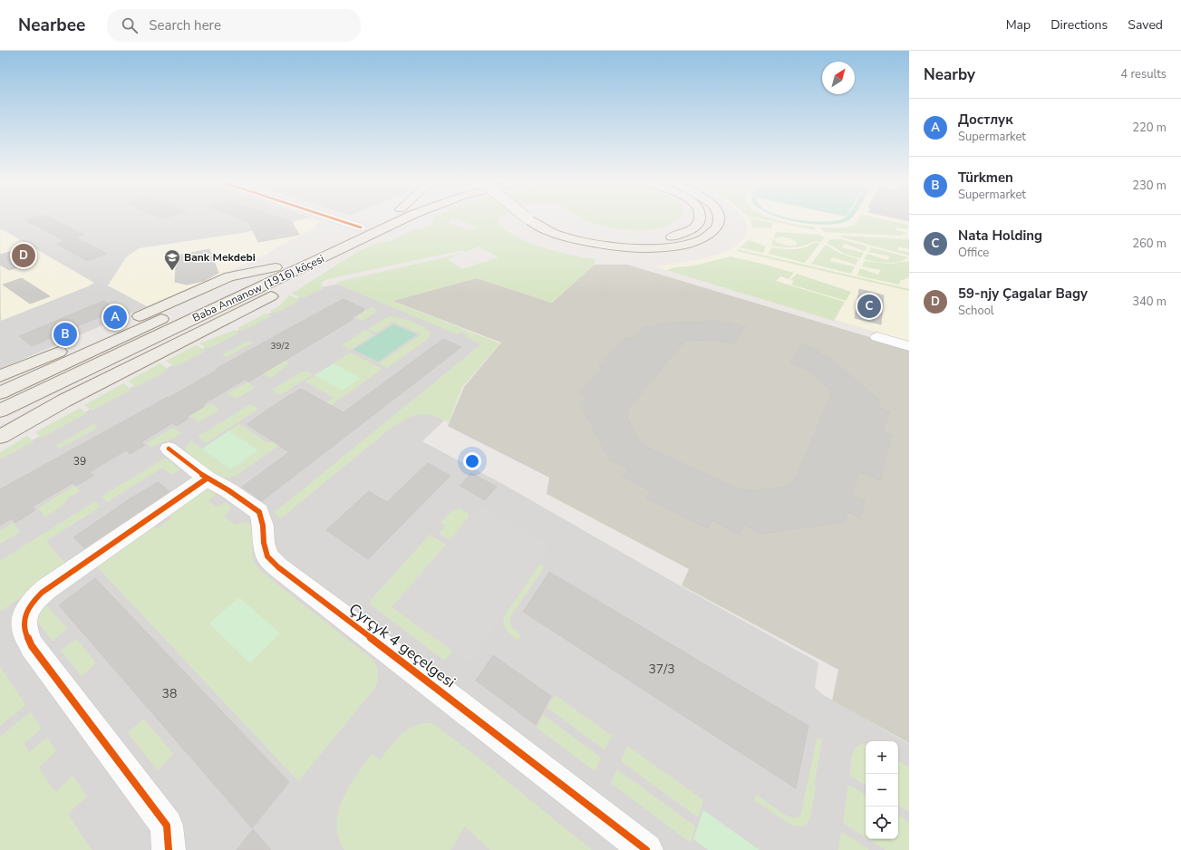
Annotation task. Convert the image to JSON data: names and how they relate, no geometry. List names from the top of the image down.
{
  "streets": {
    "main road": ["Baba Annanow (1916) köçesi"],
    "street": ["Çyrçyk 4 geçelgesi"]
  },
  "places": {
    "school or university": ["Bank Mekdebi"]
  },
  "house_numbers": [
    "39/2",
    "39",
    "37/3",
    "38"
  ],
  "north": "top right",
  "page": {
    "header": "Nearbee",
    "search": "Search here",
    "nav": ["Map", "Directions", "Saved"],
    "heading": ["Nearby", "4 results"],
    "list": [
      {
        "mark": "A",
        "name": "Достлук",
        "note": "Supermarket",
        "value": "220 m"
      },
      {
        "mark": "B",
        "name": "Türkmen",
        "note": "Supermarket",
        "value": "230 m"
      },
      {
        "mark": "C",
        "name": "Nata Holding",
        "note": "Office",
        "value": "260 m"
      },
      {
        "mark": "D",
        "name": "59-njy Çagalar Bagy",
        "note": "School",
        "value": "340 m"
      }
    ],
    "pins": [
      "D",
      "C",
      "A",
      "B"
    ],
    "map_buttons": ["+", "−"]
  }
}
